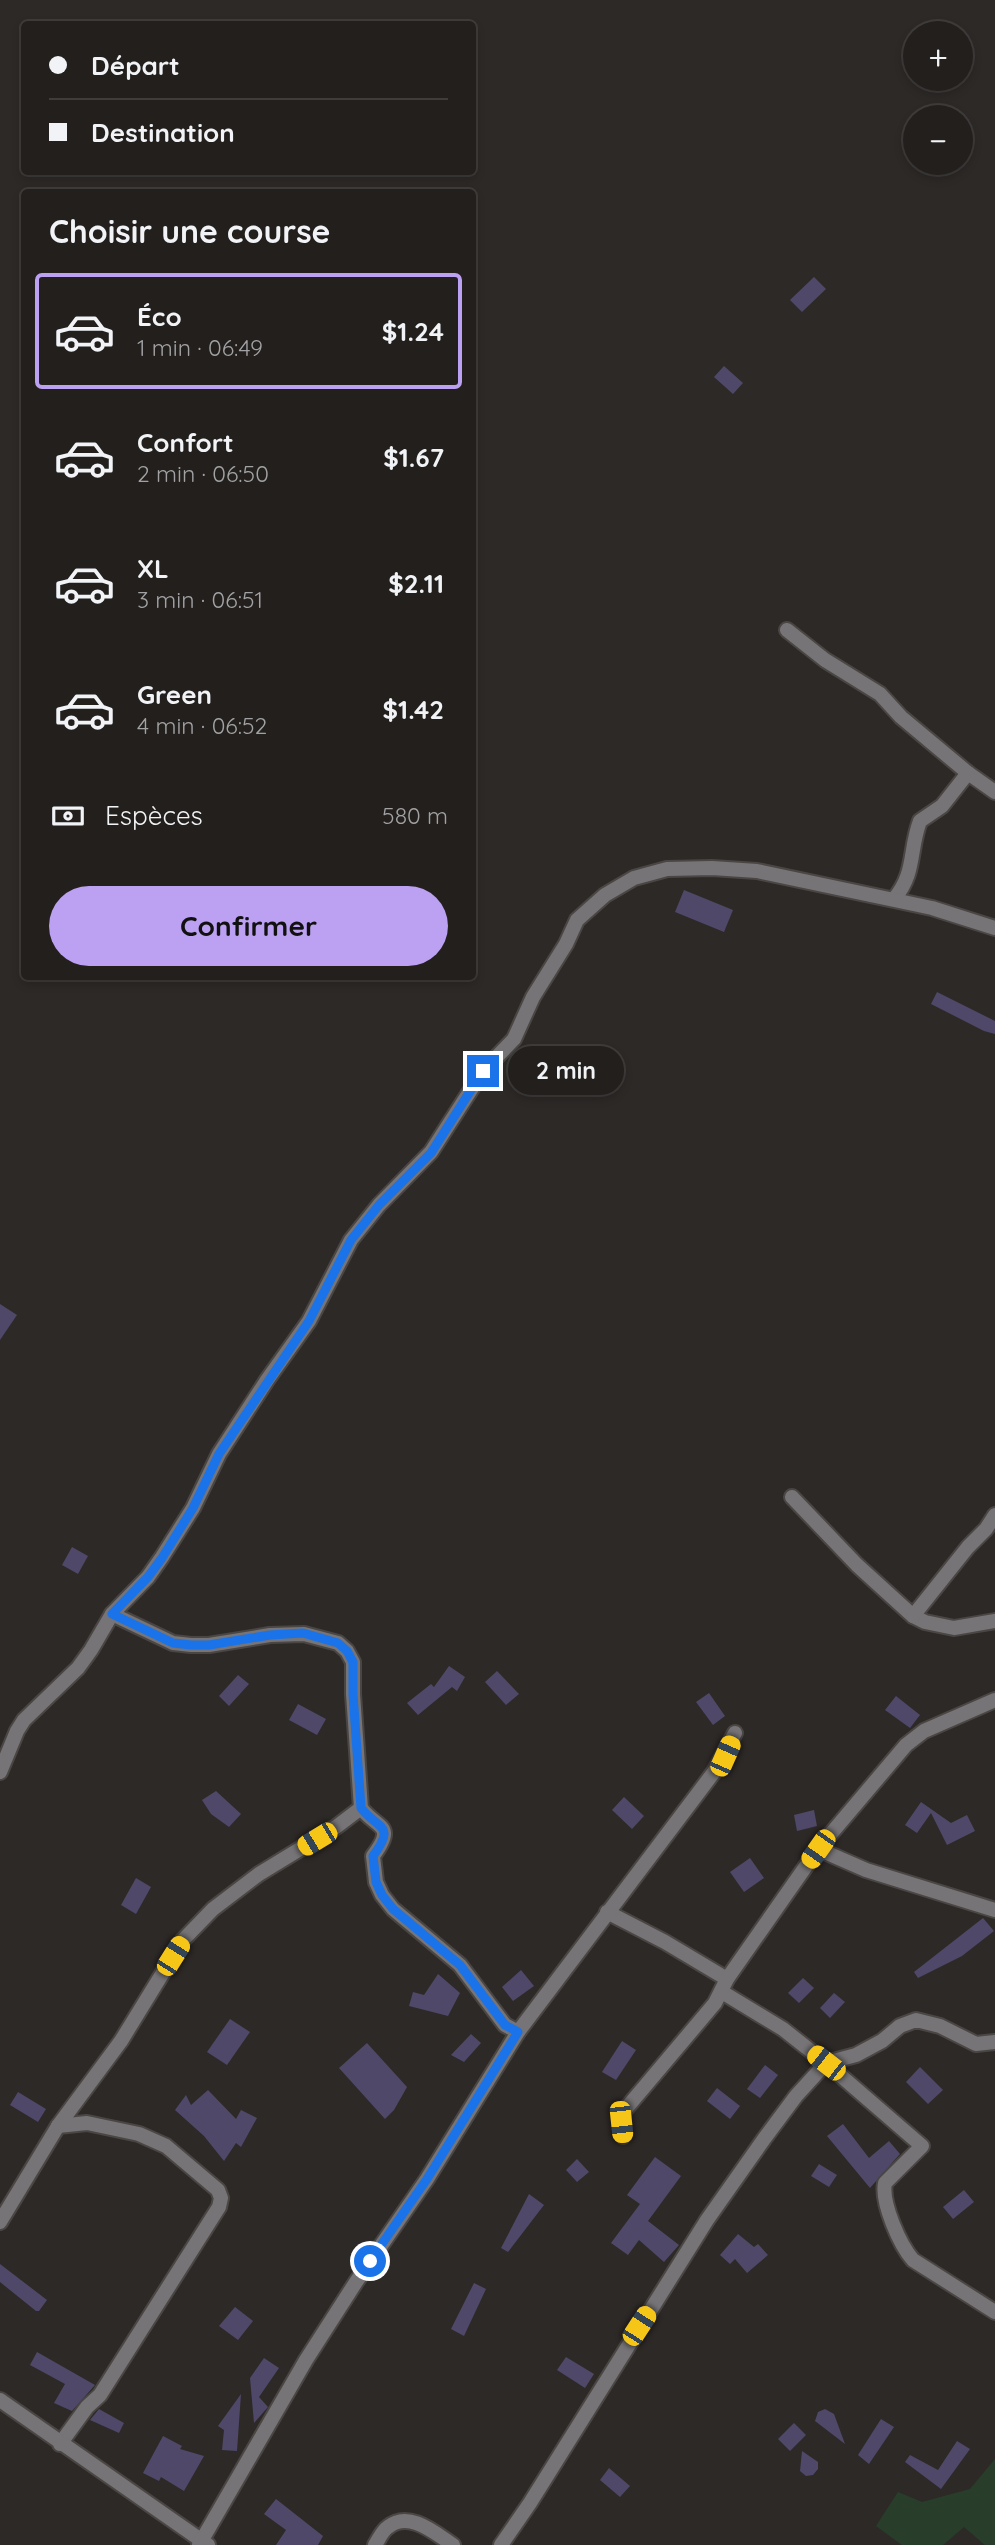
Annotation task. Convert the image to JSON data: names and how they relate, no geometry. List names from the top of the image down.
{
  "page": {
    "map_buttons": ["+", "−"],
    "banner": ["Départ", "Destination"],
    "heading": "Choisir une course",
    "list": [
      {
        "name": "Éco",
        "note": "1 min · 06:49",
        "value": "$1.24"
      },
      {
        "name": "Confort",
        "note": "2 min · 06:50",
        "value": "$1.67"
      },
      {
        "name": "XL",
        "note": "3 min · 06:51",
        "value": "$2.11"
      },
      {
        "name": "Green",
        "note": "4 min · 06:52",
        "value": "$1.42"
      }
    ],
    "pay": ["Espèces", "580 m"],
    "buttons": "Confirmer",
    "bubble": "2 min"
  }
}
